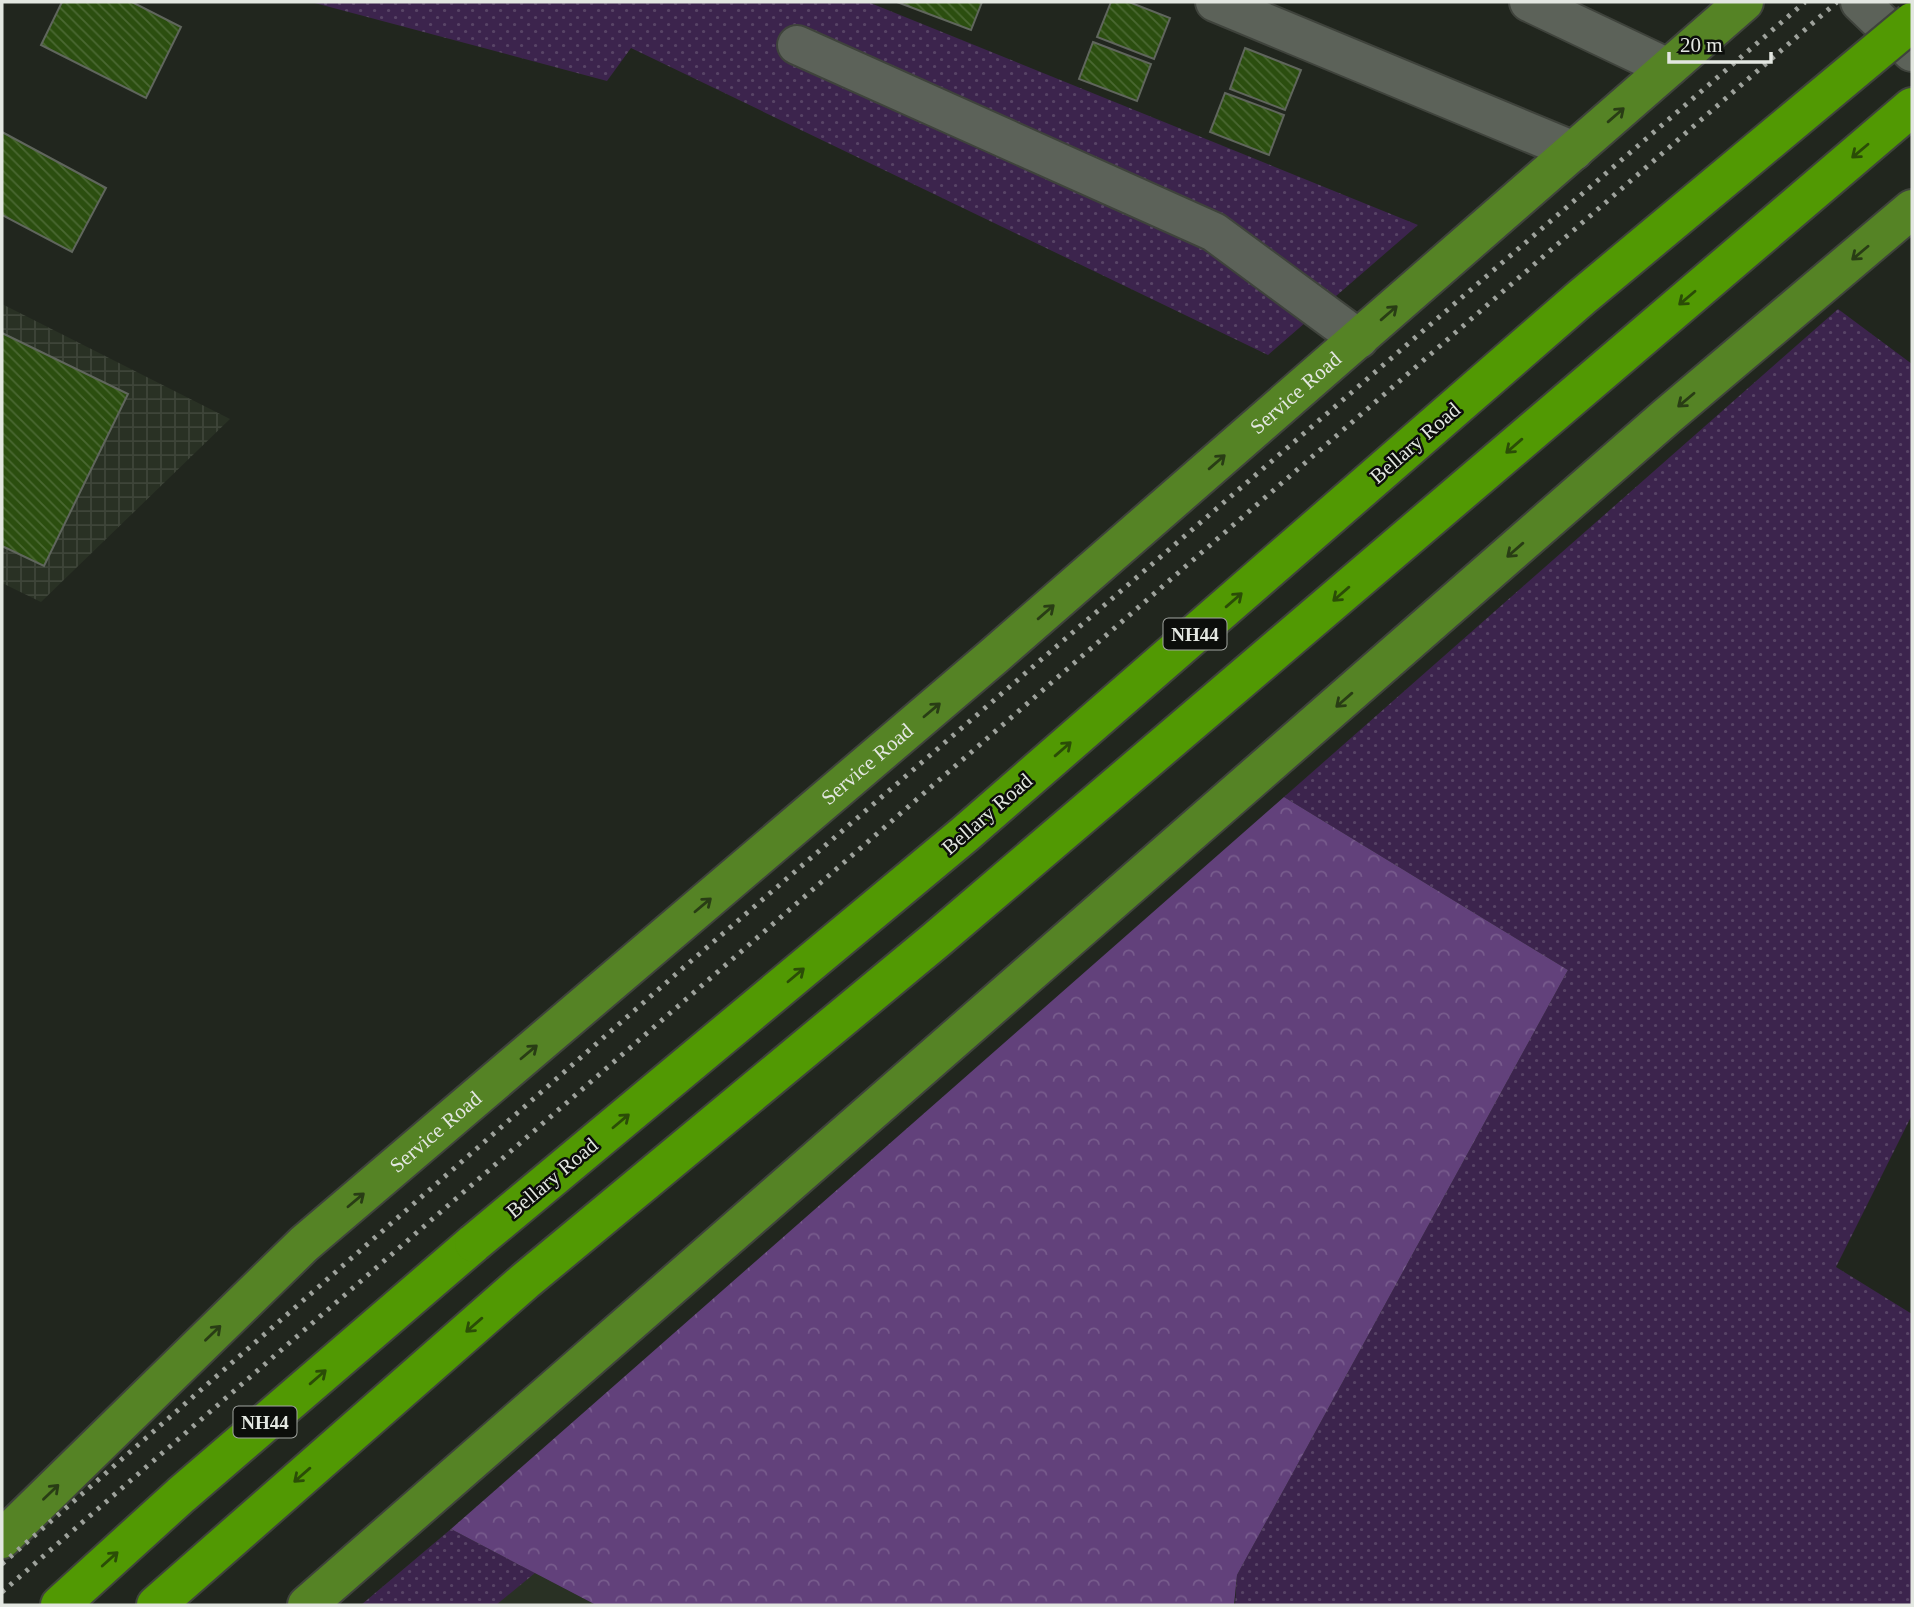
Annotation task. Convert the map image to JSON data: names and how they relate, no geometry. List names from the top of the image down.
{
  "streets": {
    "highway": ["Bellary Road", "NH44"],
    "main road": ["Service Road"]
  },
  "scale_bar": "20 m"
}
